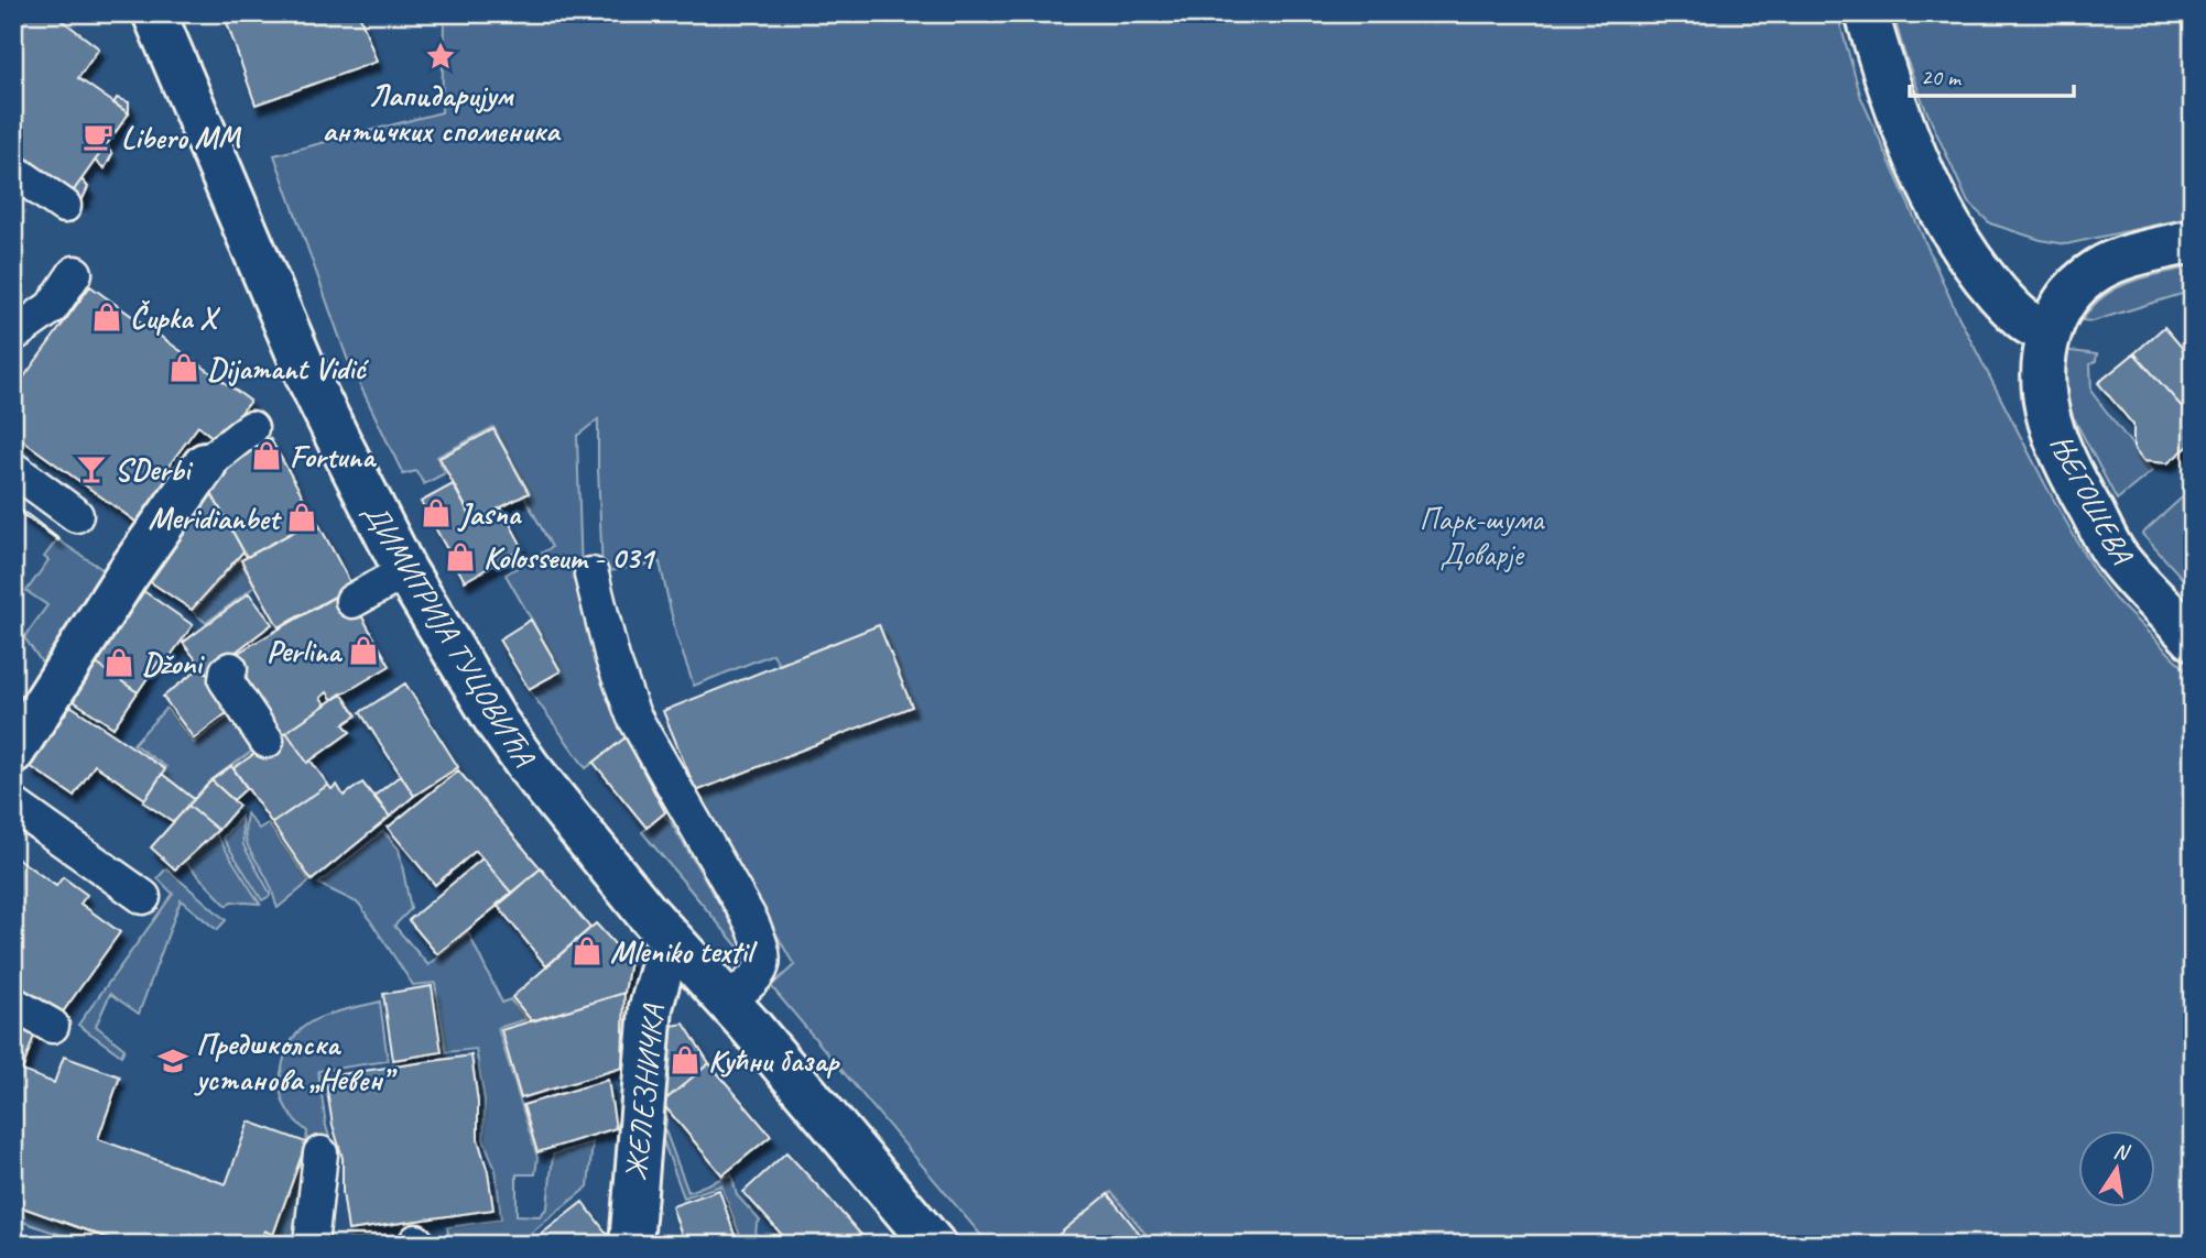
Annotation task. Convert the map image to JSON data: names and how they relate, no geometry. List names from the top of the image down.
{
  "streets": {
    "street": ["ЊЕГОШЕВА", "ДИМИТРИЈА ТУЦОВИЋА", "ЖЕЛЕЗНИЧКА"]
  },
  "crossings": [
    ["ДИМИТРИЈА ТУЦОВИЋА", "ЖЕЛЕЗНИЧКА"]
  ],
  "parks": ["Парк-шума Доварје"],
  "places": {
    "place": ["Лапидаријум античких споменика"],
    "cafe": ["Libero MM"],
    "shop": [
      "Čupka X",
      "Dijamant Vidić",
      "Fortuna",
      "Jasna",
      "Meridianbet",
      "Kolosseum - 031",
      "Perlina",
      "Džoni",
      "Mleniko textil",
      "Кућни базар"
    ],
    "bar": ["SDerbi"],
    "school or university": ["Предшколска установа „Невен”"]
  },
  "scale_bar": "20 m",
  "north": "top"
}
